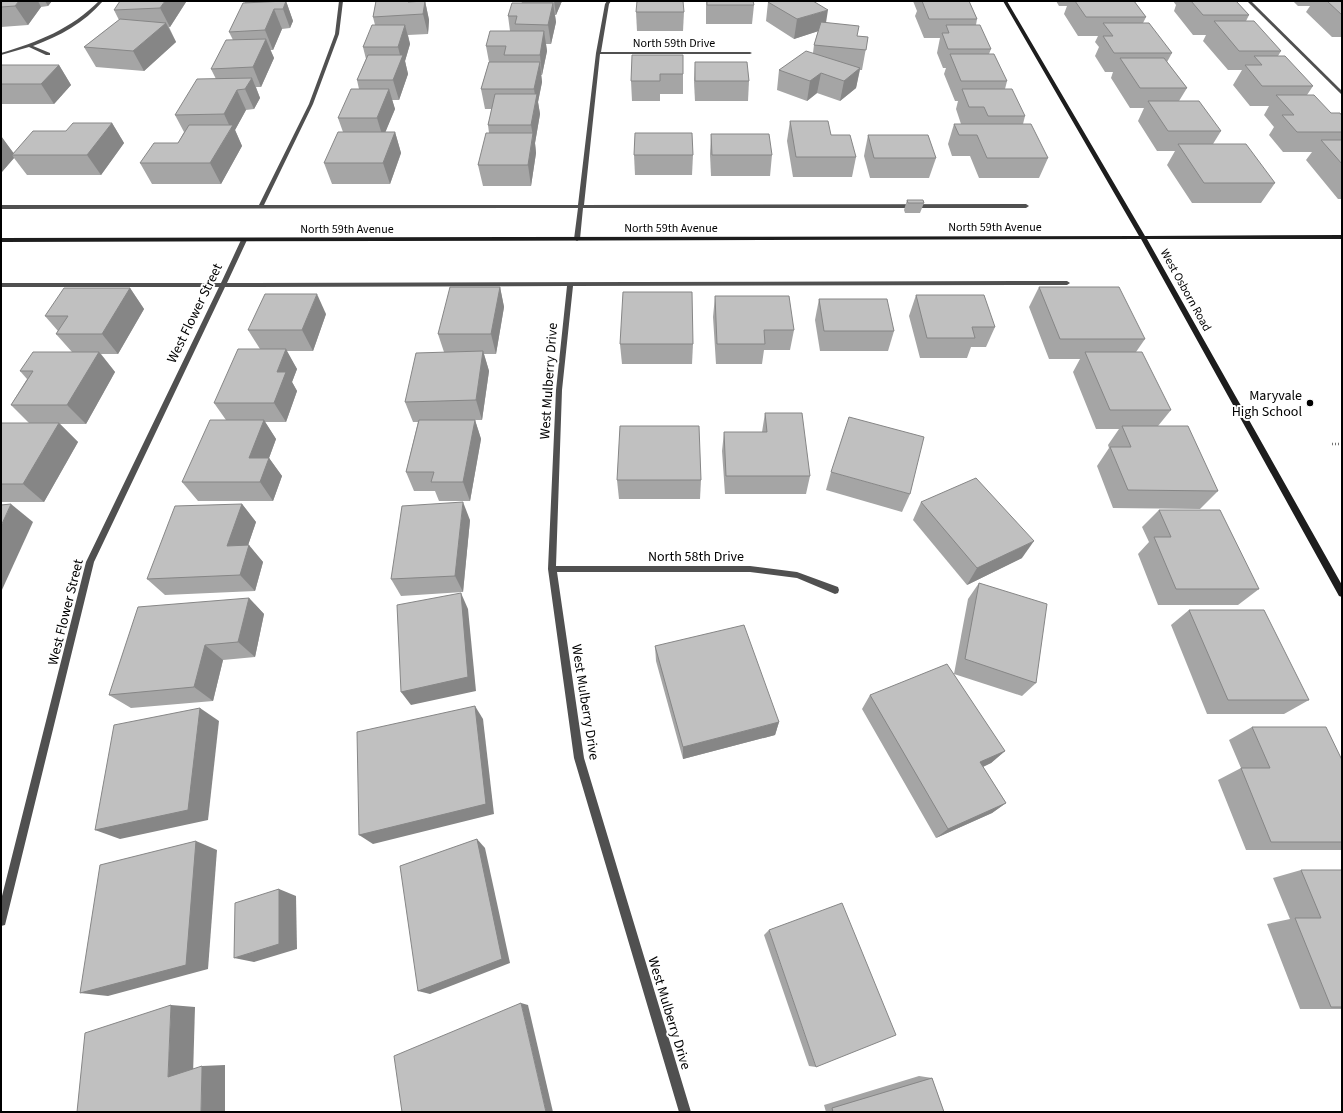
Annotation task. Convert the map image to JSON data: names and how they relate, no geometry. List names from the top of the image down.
{
  "streets": {
    "main road": ["North 59th Avenue", "West Osborn Road"],
    "street": [
      "North 59th Drive",
      "West Flower Street",
      "West Mulberry Drive",
      "North 58th Drive"
    ]
  },
  "crossings": [
    ["North 59th Avenue", "West Osborn Road"],
    ["North 59th Avenue", "West Flower Street"],
    ["West Mulberry Drive", "North 58th Drive"]
  ],
  "places": ["Maryvale High School"]
}
